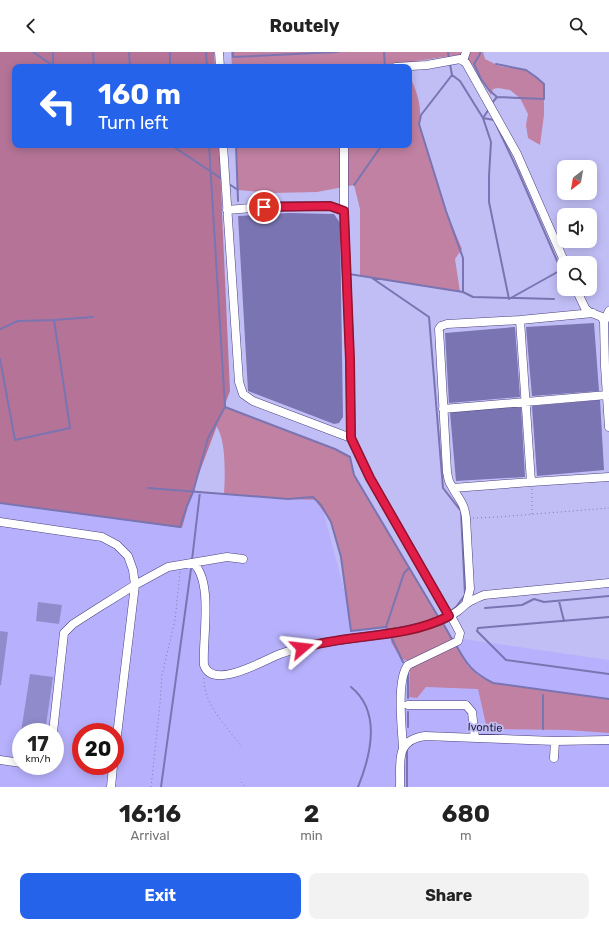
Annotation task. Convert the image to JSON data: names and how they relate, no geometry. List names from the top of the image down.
{
  "streets": {
    "street": ["Ivontie"]
  },
  "north": "bottom left",
  "page": {
    "header": "Routely",
    "turn": ["160 m", "Turn left"],
    "speed": "17 km/h",
    "limit": "20",
    "eta": [
      "16:16",
      "Arrival",
      "2",
      "min",
      "680",
      "m"
    ],
    "buttons": ["Exit", "Share"]
  }
}
